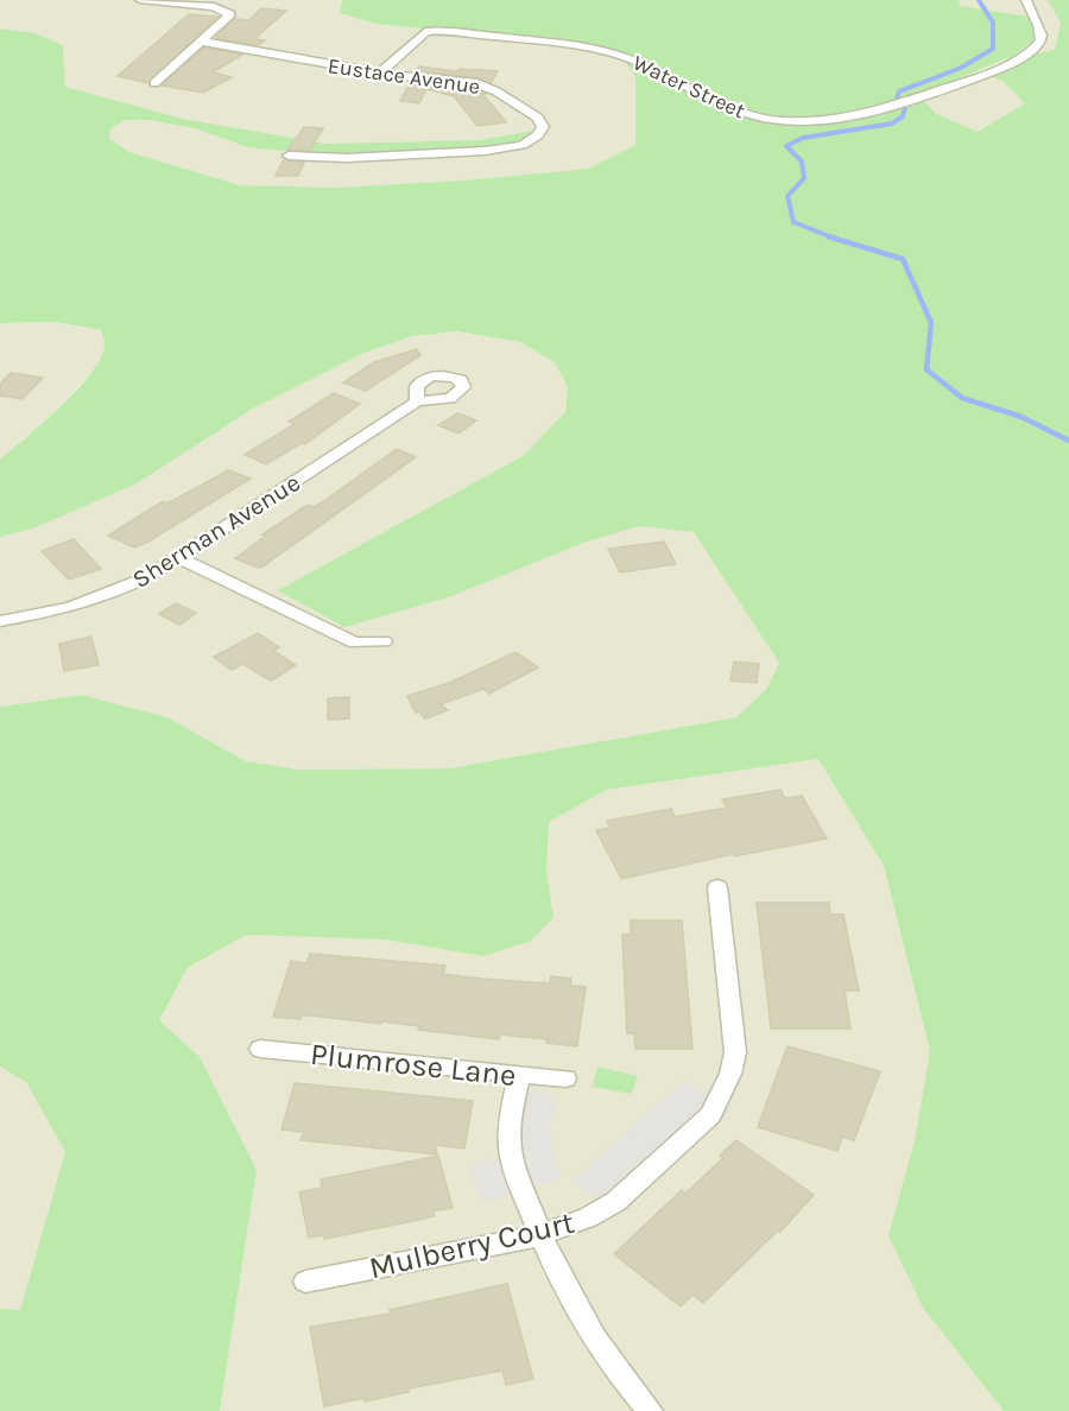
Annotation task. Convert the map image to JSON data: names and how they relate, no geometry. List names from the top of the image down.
{
  "streets": {
    "street": [
      "Eustace Avenue",
      "Water Street",
      "Sherman Avenue",
      "Plumrose Lane",
      "Mulberry Court"
    ]
  },
  "crossings": [
    ["Eustace Avenue", "Water Street"]
  ]
}
